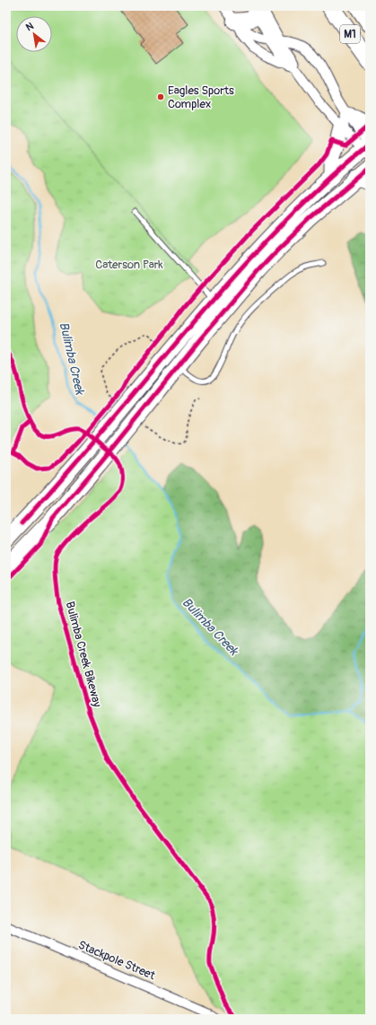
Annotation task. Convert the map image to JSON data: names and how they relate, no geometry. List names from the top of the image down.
{
  "streets": {
    "highway": ["M1"],
    "street": ["Stackpole Street"],
    "cycle path": ["Bulimba Creek Bikeway"]
  },
  "water": ["Bulimba Creek"],
  "parks": ["Caterson Park"],
  "places": ["Eagles Sports Complex"],
  "north": "top left"
}
